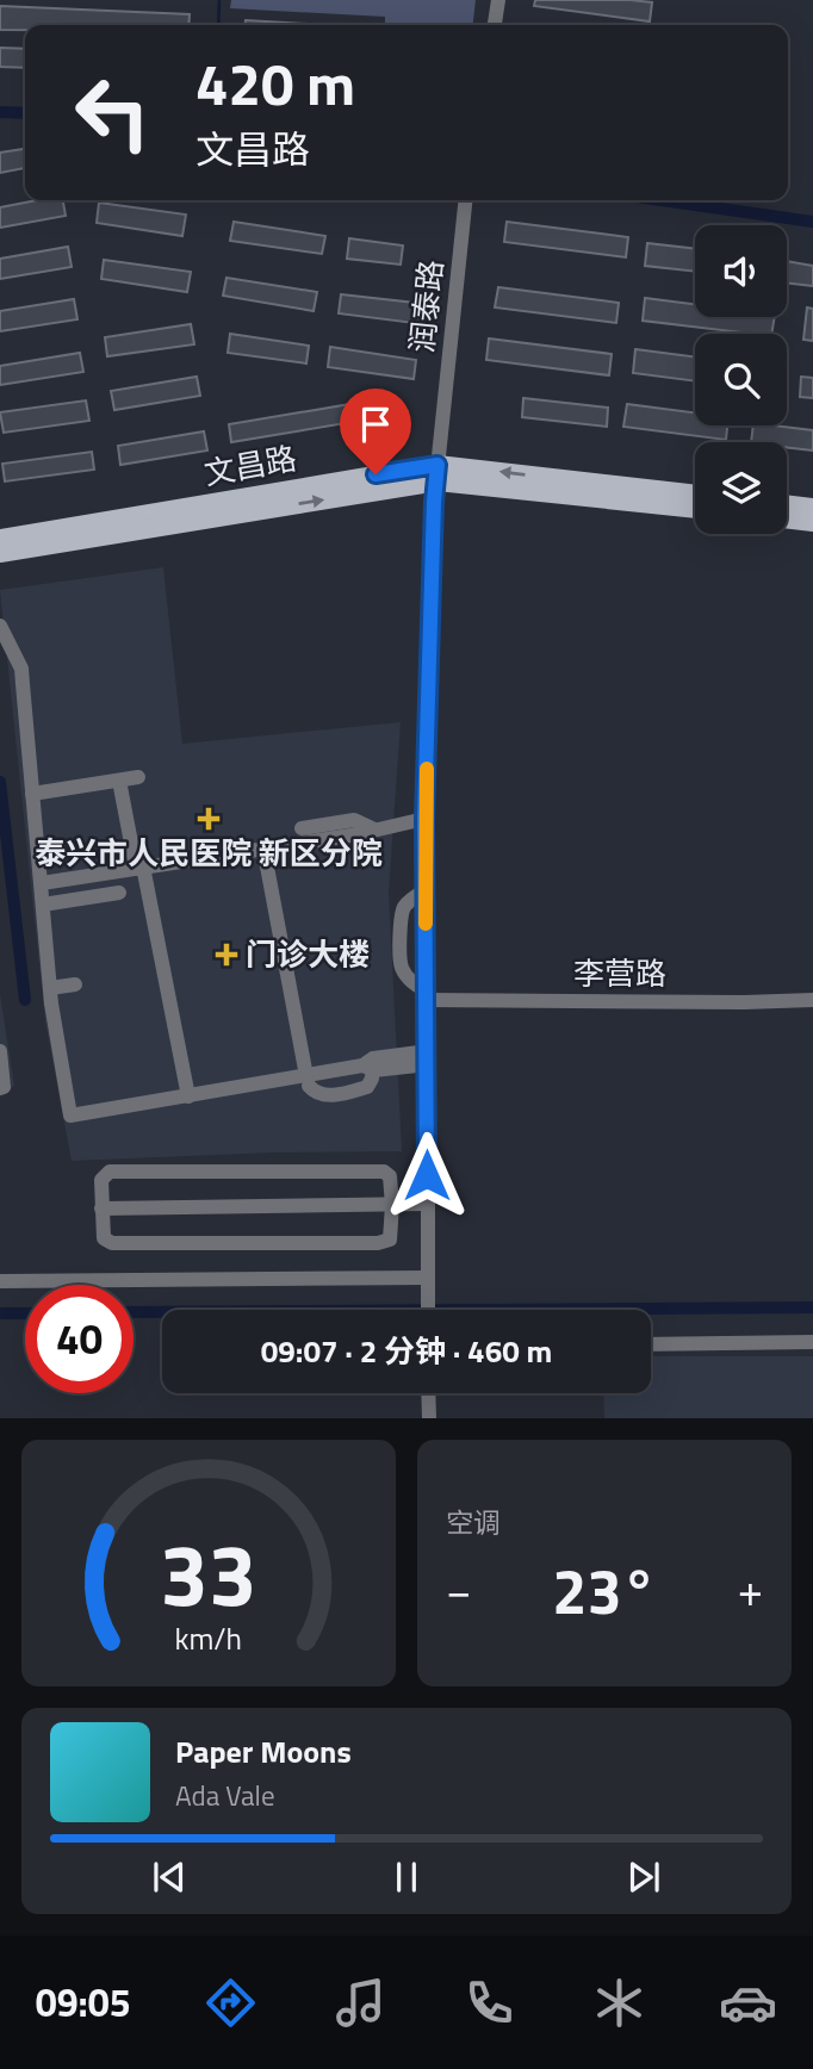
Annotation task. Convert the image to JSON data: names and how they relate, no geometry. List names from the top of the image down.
{
  "streets": {
    "main road": ["文昌路"],
    "street": ["润泰路", "李营路"]
  },
  "crossings": [
    ["润泰路", "文昌路"],
    ["润泰路", "李营路"]
  ],
  "places": {
    "health": ["泰兴市人民医院 新区分院", "门诊大楼"]
  },
  "page": {
    "turn": ["420 m", "文昌路"],
    "limit": "40",
    "trip": "09:07 · 2 分钟 · 460 m",
    "tile": "空调",
    "heat": ["−", "23°", "+"],
    "song": ["Paper Moons", "Ada Vale"],
    "tabs": "09:05",
    "gauge": ["33", "km/h"]
  }
}
